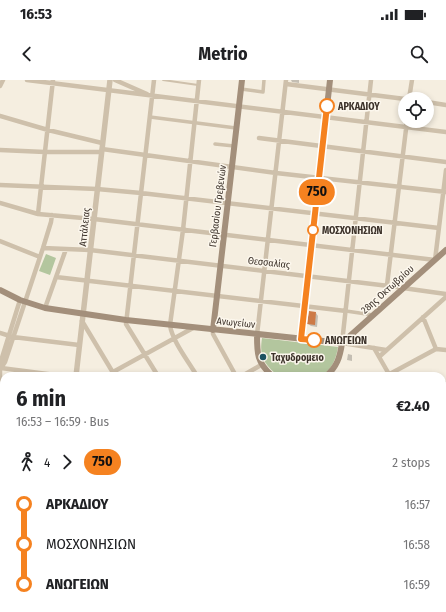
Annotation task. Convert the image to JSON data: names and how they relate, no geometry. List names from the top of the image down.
{
  "streets": {
    "main road": ["Γερβασίου Γρεβενών", "28ης Οκτωβρίου", "Ανωγείων"],
    "street": ["Αττάλειας", "Θεσσαλίας"]
  },
  "crossings": [
    ["Γερβασίου Γρεβενών", "Θεσσαλίας"],
    ["Γερβασίου Γρεβενών", "Ανωγείων"],
    ["Αττάλειας", "Θεσσαλίας"],
    ["Αττάλειας", "Ανωγείων"],
    ["Θεσσαλίας", "28ης Οκτωβρίου"],
    ["28ης Οκτωβρίου", "Ανωγείων"]
  ],
  "places": [
    "ΑΡΚΑΔΙΟΥ",
    "ΜΟΣΧΟΝΗΣΙΩΝ",
    "ΑΝΩΓΕΙΩΝ",
    "Ταχυδρομειο"
  ],
  "lines": ["bus line 750"],
  "page": {
    "status": "16:53",
    "header": "Metrio",
    "on_map": "750",
    "heading": ["6 min", "16:53 – 16:59 · Bus", "€2.40"],
    "legs": ["4", "750", "2 stops"],
    "list": [
      {
        "name": "ΑΡΚΑΔΙΟΥ",
        "value": "16:57"
      },
      {
        "name": "ΜΟΣΧΟΝΗΣΙΩΝ",
        "value": "16:58"
      },
      {
        "name": "ΑΝΩΓΕΙΩΝ",
        "value": "16:59"
      }
    ]
  }
}
